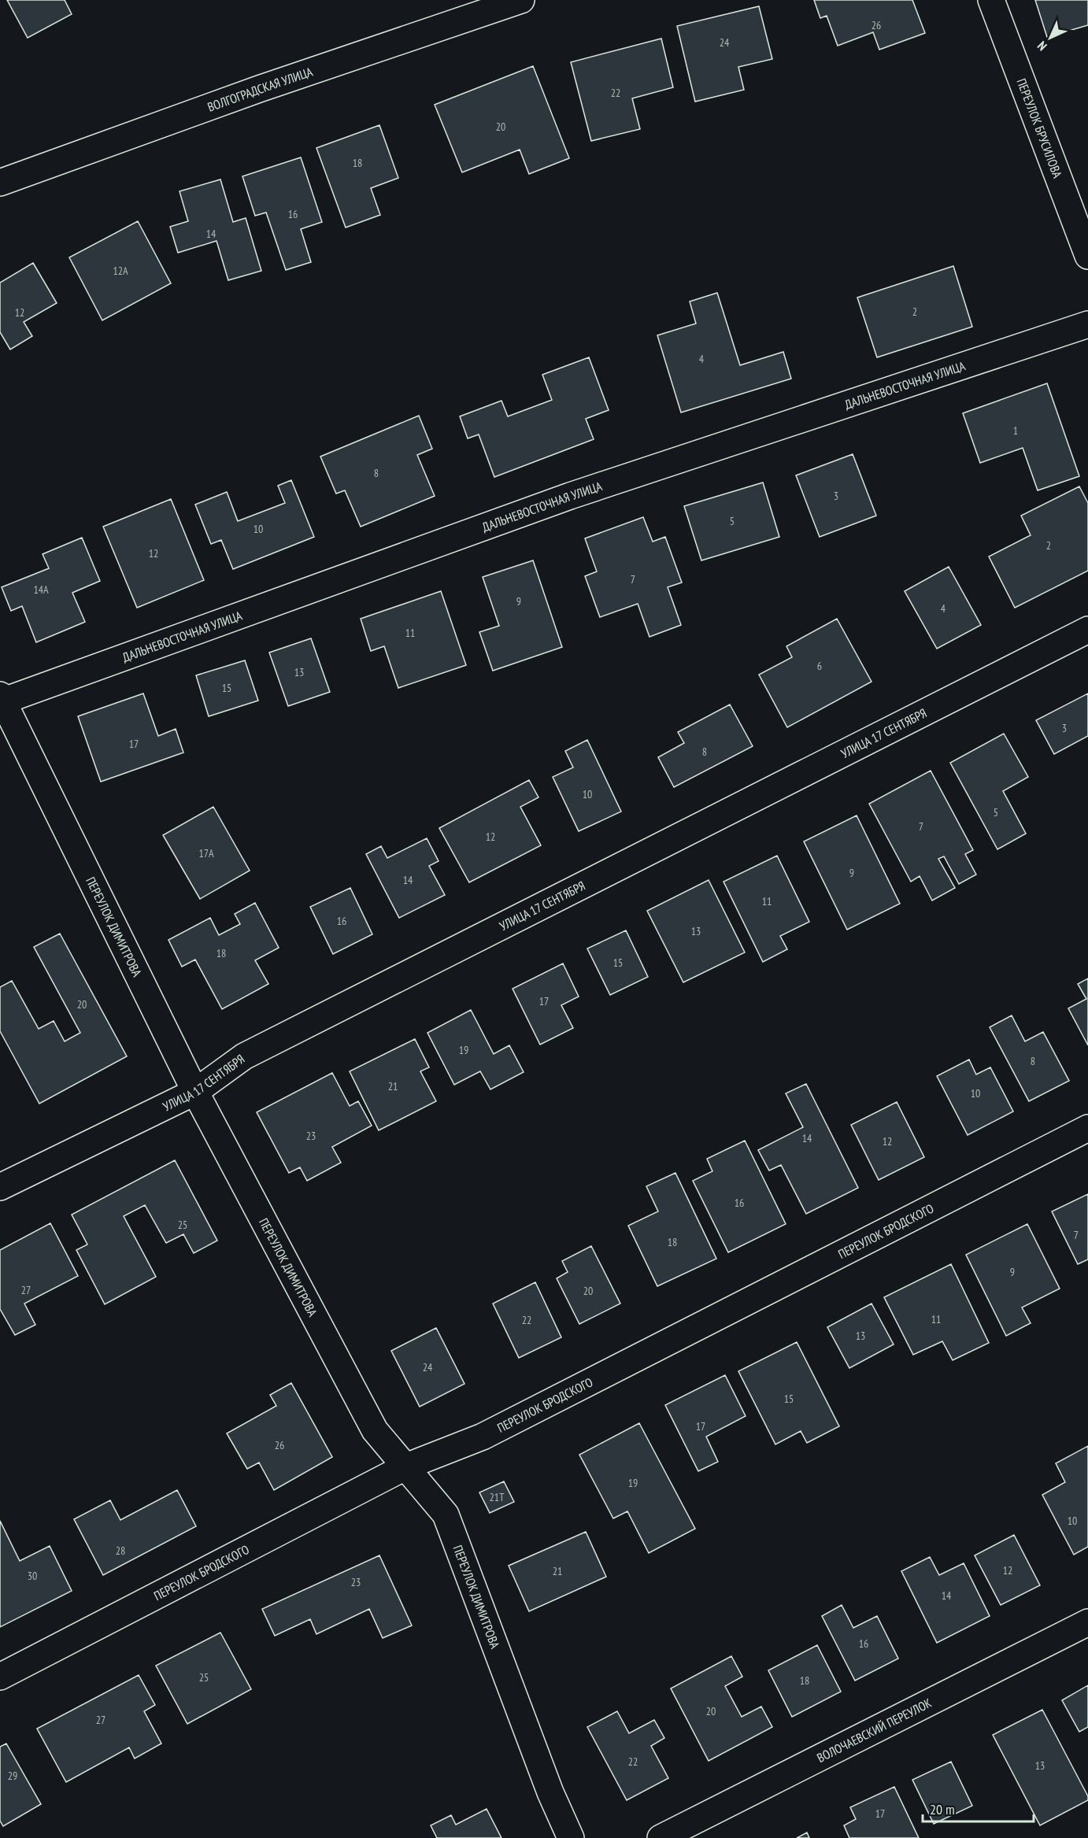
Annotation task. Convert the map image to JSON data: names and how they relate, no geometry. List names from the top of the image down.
{
  "streets": {
    "street": [
      "ВОЛГОГРАДСКАЯ УЛИЦА",
      "ПЕРЕУЛОК БРУСИЛОВА",
      "ДАЛЬНЕВОСТОЧНАЯ УЛИЦА",
      "УЛИЦА 17 СЕНТЯБРЯ",
      "ПЕРЕУЛОК ДИМИТРОВА",
      "ПЕРЕУЛОК БРОДСКОГО",
      "ВОЛОЧАЕВСКИЙ ПЕРЕУЛОК"
    ]
  },
  "crossings": [
    ["ДАЛЬНЕВОСТОЧНАЯ УЛИЦА", "ПЕРЕУЛОК ДИМИТРОВА"],
    ["УЛИЦА 17 СЕНТЯБРЯ", "ПЕРЕУЛОК ДИМИТРОВА"],
    ["ПЕРЕУЛОК ДИМИТРОВА", "ПЕРЕУЛОК БРОДСКОГО"]
  ],
  "house_numbers": [
    "26",
    "24",
    "22",
    "20",
    "18",
    "16",
    "14",
    "12А",
    "2",
    "12",
    "4",
    "1",
    "8",
    "3",
    "5",
    "10",
    "2",
    "12",
    "7",
    "14А",
    "9",
    "4",
    "11",
    "6",
    "13",
    "15",
    "3",
    "17",
    "8",
    "10",
    "5",
    "7",
    "12",
    "17А",
    "9",
    "14",
    "11",
    "16",
    "13",
    "18",
    "15",
    "17",
    "20",
    "19",
    "8",
    "21",
    "10",
    "23",
    "14",
    "12",
    "16",
    "25",
    "7",
    "18",
    "9",
    "27",
    "20",
    "11",
    "22",
    "13",
    "24",
    "15",
    "17",
    "26",
    "19",
    "21Т",
    "10",
    "28",
    "12",
    "21",
    "30",
    "23",
    "14",
    "16",
    "25",
    "18",
    "20",
    "27",
    "22",
    "13",
    "29",
    "17"
  ],
  "scale_bar": "20 m",
  "north": "bottom left"
}
